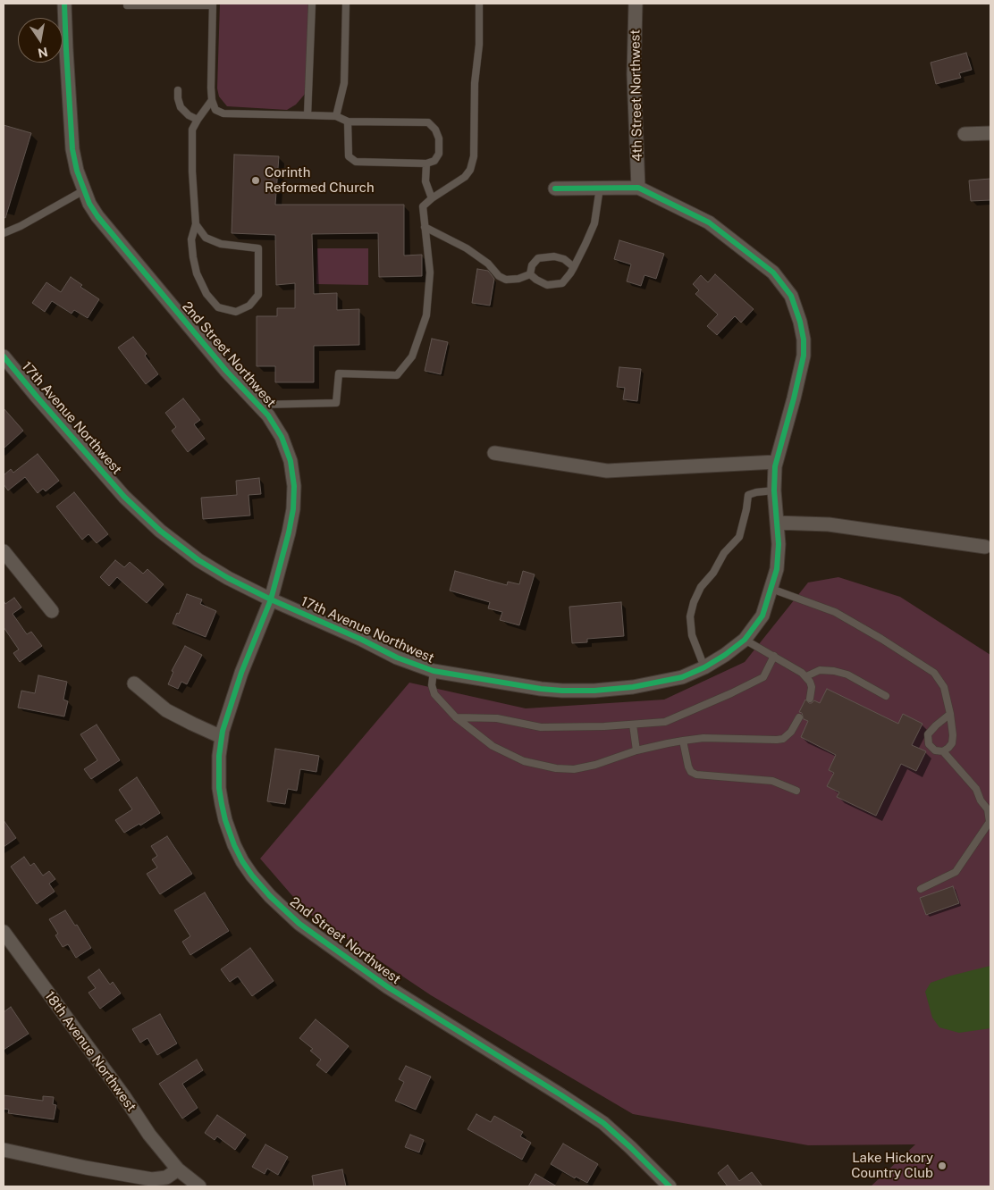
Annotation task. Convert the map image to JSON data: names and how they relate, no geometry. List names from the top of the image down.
{
  "streets": {
    "street": [
      "4th Street Northwest",
      "2nd Street Northwest",
      "17th Avenue Northwest",
      "18th Avenue Northwest"
    ]
  },
  "crossings": [
    ["4th Street Northwest", "17th Avenue Northwest"],
    ["2nd Street Northwest", "17th Avenue Northwest"]
  ],
  "places": ["Corinth Reformed Church", "Lake Hickory Country Club"],
  "north": "bottom"
}
